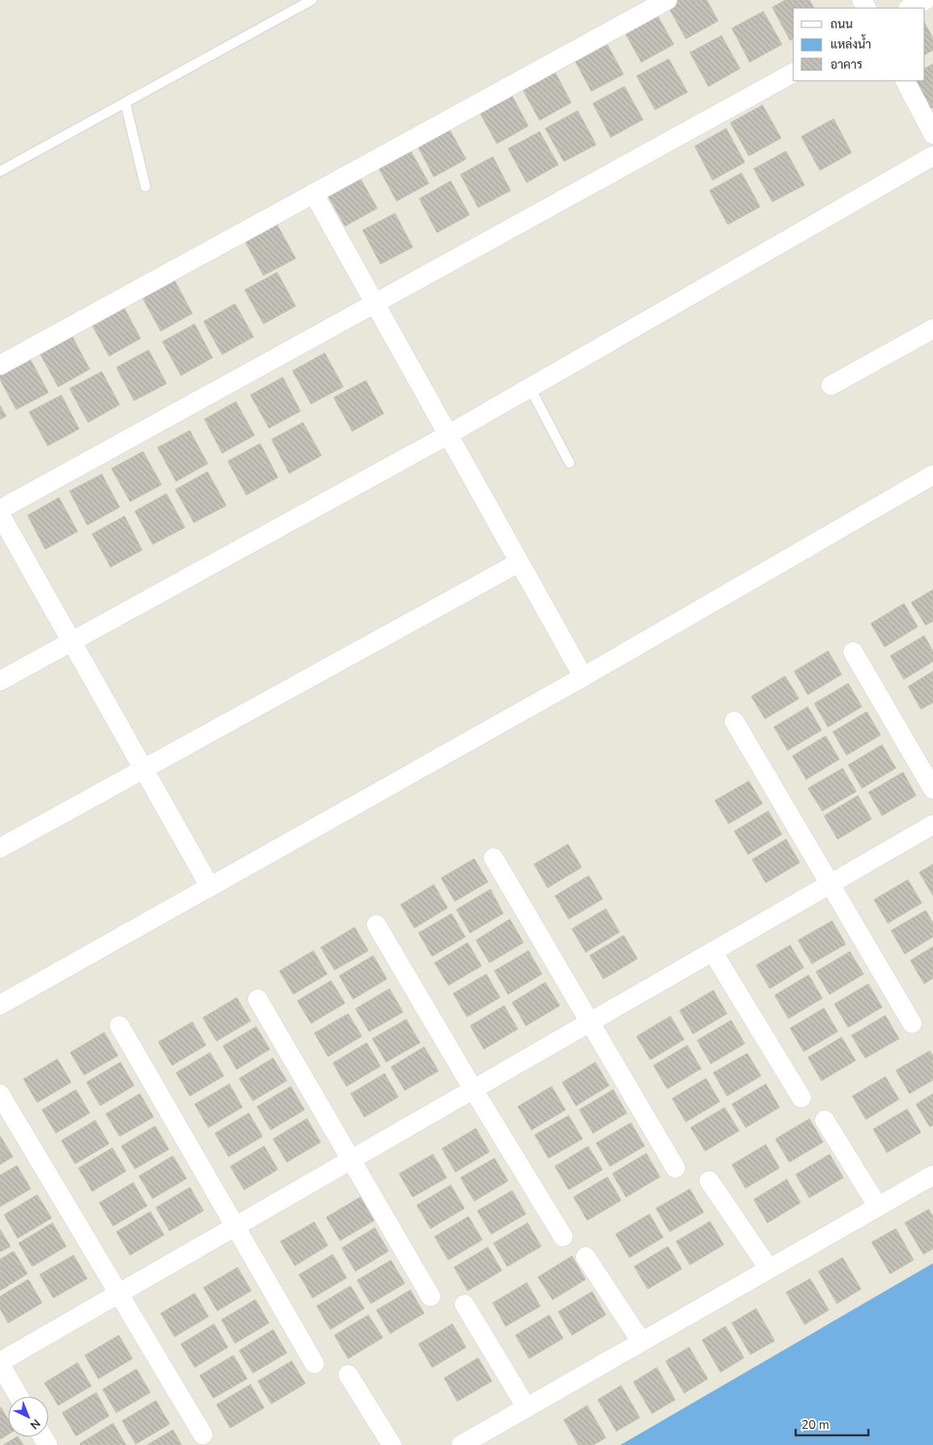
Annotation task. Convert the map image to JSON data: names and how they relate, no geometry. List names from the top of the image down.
{
  "legend": ["ถนน", "แหล่งน้ำ", "อาคาร"],
  "scale_bar": "20 m",
  "north": "bottom right"
}
